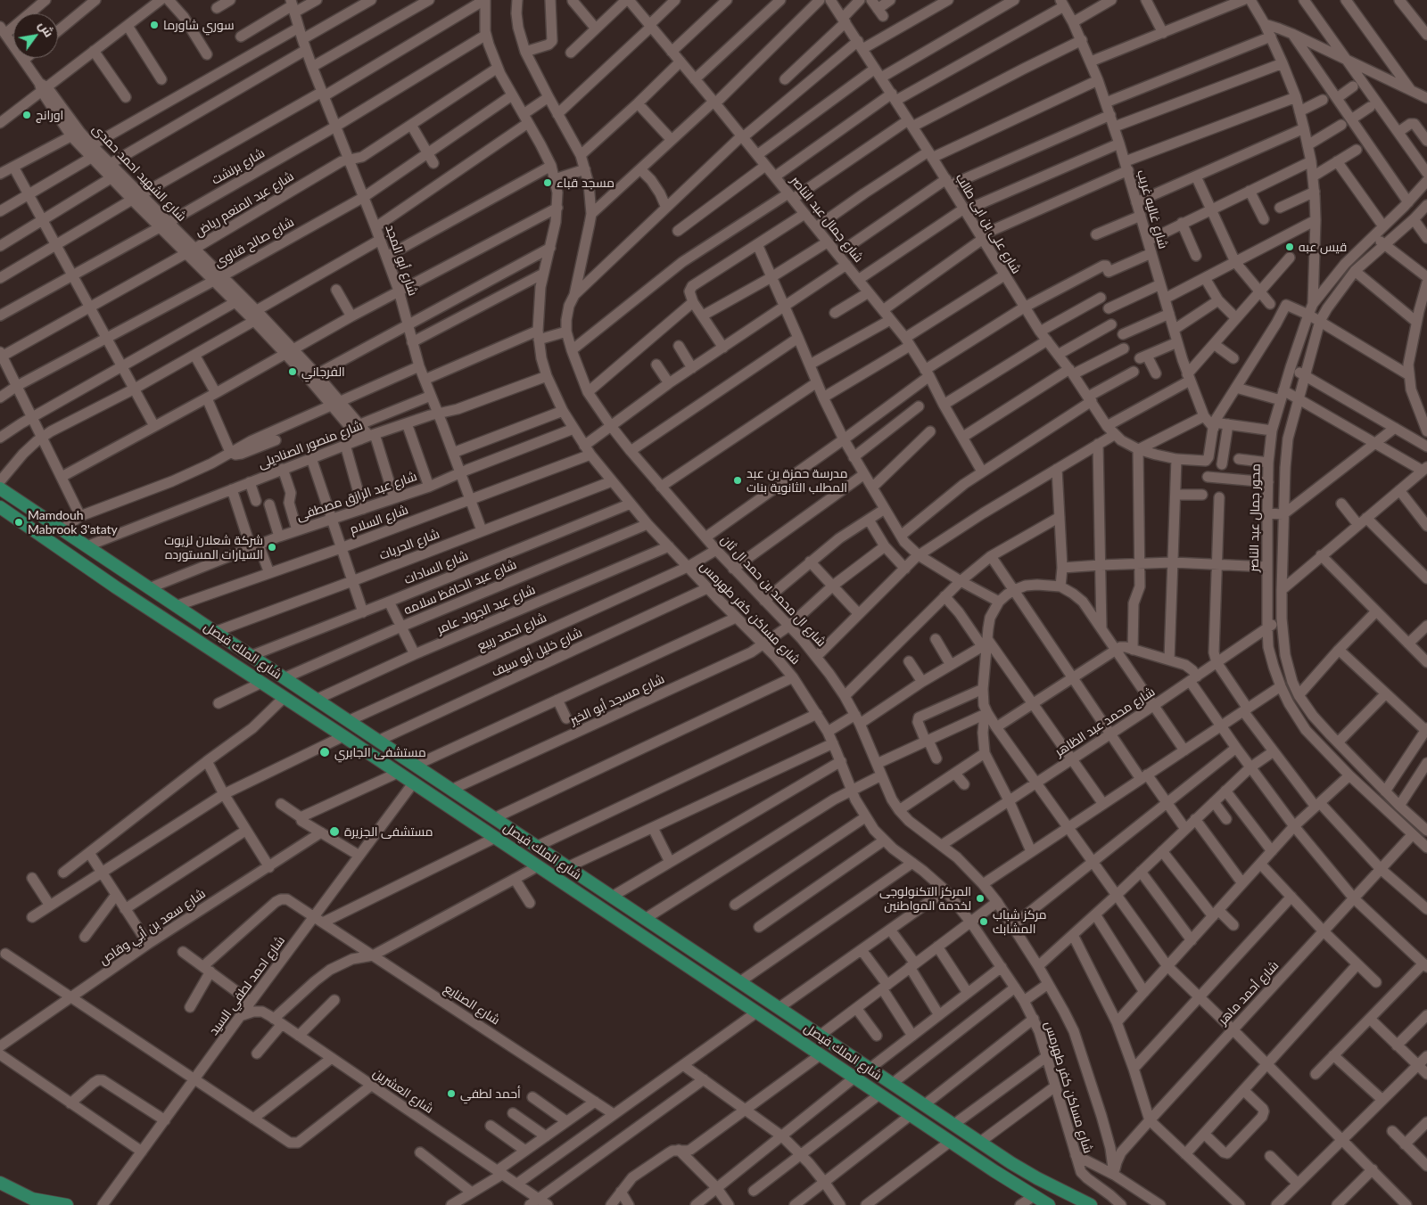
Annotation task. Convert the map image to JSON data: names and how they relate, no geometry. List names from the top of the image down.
{
  "streets": {
    "main road": ["شارع الملك فيصل"],
    "street": [
      "شارع برنشت",
      "شارع الشهيد احمد حمدى",
      "شارع عبد المنعم رياض",
      "شارع غاليه غريب",
      "شارع جمال عبد الناصر",
      "شارع على بن ابى طالب",
      "شارع صالح قناوى",
      "شارع أبو المجد",
      "شارع منصور الصناديلى",
      "شارع عبد الرازق مصطفى",
      "محور جمال عبد الناصر",
      "شارع السلام",
      "شارع الحريات",
      "شارع السادات",
      "شارع عبد الحافظ سلامه",
      "شارع ال محمد بن حمد ال ثان",
      "شارع عبد الجواد عامر",
      "شارع مساكن كفر طهرمس",
      "شارع احمد ربيع",
      "شارع خليل أبو سيف",
      "شارع مسجد أبو الخير",
      "شارع محمد عبد الظاهر",
      "شارع سعد بن أبي وقاص",
      "شارع احمد لطفي السيد",
      "شارع أحمد ماهر",
      "شارع الصنايع",
      "شارع العشرين"
    ]
  },
  "crossings": [
    ["شارع برنشت", "شارع الشهيد احمد حمدى"],
    ["شارع برنشت", "شارع أبو المجد"],
    ["شارع برنشت", "شارع مساكن كفر طهرمس"],
    ["شارع الشهيد احمد حمدى", "شارع عبد المنعم رياض"],
    ["شارع الشهيد احمد حمدى", "شارع صالح قناوى"],
    ["شارع الشهيد احمد حمدى", "شارع منصور الصناديلى"],
    ["شارع عبد المنعم رياض", "شارع أبو المجد"],
    ["شارع عبد المنعم رياض", "شارع مساكن كفر طهرمس"],
    ["شارع غاليه غريب", "شارع على بن ابى طالب"],
    ["شارع صالح قناوى", "شارع أبو المجد"],
    ["شارع صالح قناوى", "شارع مساكن كفر طهرمس"],
    ["شارع أبو المجد", "شارع منصور الصناديلى"],
    ["شارع أبو المجد", "شارع عبد الرازق مصطفى"],
    ["شارع أبو المجد", "شارع السلام"],
    ["شارع أبو المجد", "شارع الحريات"],
    ["شارع منصور الصناديلى", "شارع مساكن كفر طهرمس"],
    ["شارع منصور الصناديلى", "شارع الملك فيصل"],
    ["شارع عبد الرازق مصطفى", "شارع مساكن كفر طهرمس"],
    ["شارع عبد الرازق مصطفى", "شارع الملك فيصل"],
    ["محور جمال عبد الناصر", "شارع محمد عبد الظاهر"],
    ["محور جمال عبد الناصر", "شارع أحمد ماهر"],
    ["شارع السلام", "شارع مساكن كفر طهرمس"],
    ["شارع السلام", "شارع الملك فيصل"],
    ["شارع الحريات", "شارع مساكن كفر طهرمس"],
    ["شارع الحريات", "شارع الملك فيصل"],
    ["شارع السادات", "شارع مساكن كفر طهرمس"],
    ["شارع السادات", "شارع الملك فيصل"],
    ["شارع عبد الحافظ سلامه", "شارع مساكن كفر طهرمس"],
    ["شارع عبد الحافظ سلامه", "شارع الملك فيصل"],
    ["شارع ال محمد بن حمد ال ثان", "شارع احمد ربيع"],
    ["شارع ال محمد بن حمد ال ثان", "شارع مسجد أبو الخير"],
    ["شارع ال محمد بن حمد ال ثان", "شارع محمد عبد الظاهر"],
    ["شارع ال محمد بن حمد ال ثان", "شارع أحمد ماهر"],
    ["شارع عبد الجواد عامر", "شارع مساكن كفر طهرمس"],
    ["شارع عبد الجواد عامر", "شارع الملك فيصل"],
    ["شارع مساكن كفر طهرمس", "شارع احمد ربيع"],
    ["شارع مساكن كفر طهرمس", "شارع خليل أبو سيف"],
    ["شارع مساكن كفر طهرمس", "شارع مسجد أبو الخير"],
    ["شارع احمد ربيع", "شارع الملك فيصل"],
    ["شارع الملك فيصل", "شارع خليل أبو سيف"],
    ["شارع الملك فيصل", "شارع مسجد أبو الخير"],
    ["شارع الملك فيصل", "شارع احمد لطفي السيد"],
    ["شارع احمد لطفي السيد", "شارع الصنايع"],
    ["شارع احمد لطفي السيد", "شارع العشرين"]
  ],
  "places": [
    "سوري شاورما",
    "اورانج",
    "مسجد قباء",
    "قيس عبه",
    "الفرجاني",
    "مدرسة حمزة بن عبد المطلب الثانوية بنات",
    "Mamdouh Mabrook 3'ataty",
    "شركة شعلان لزيوت السيارات المستورده",
    "مستشفى الجابري",
    "مستشفى الجزيرة",
    "المركز التكنولوجى لخدمة المواطنين",
    "مركز شباب المشابك",
    "أحمد لطفي"
  ],
  "north": "top right"
}
